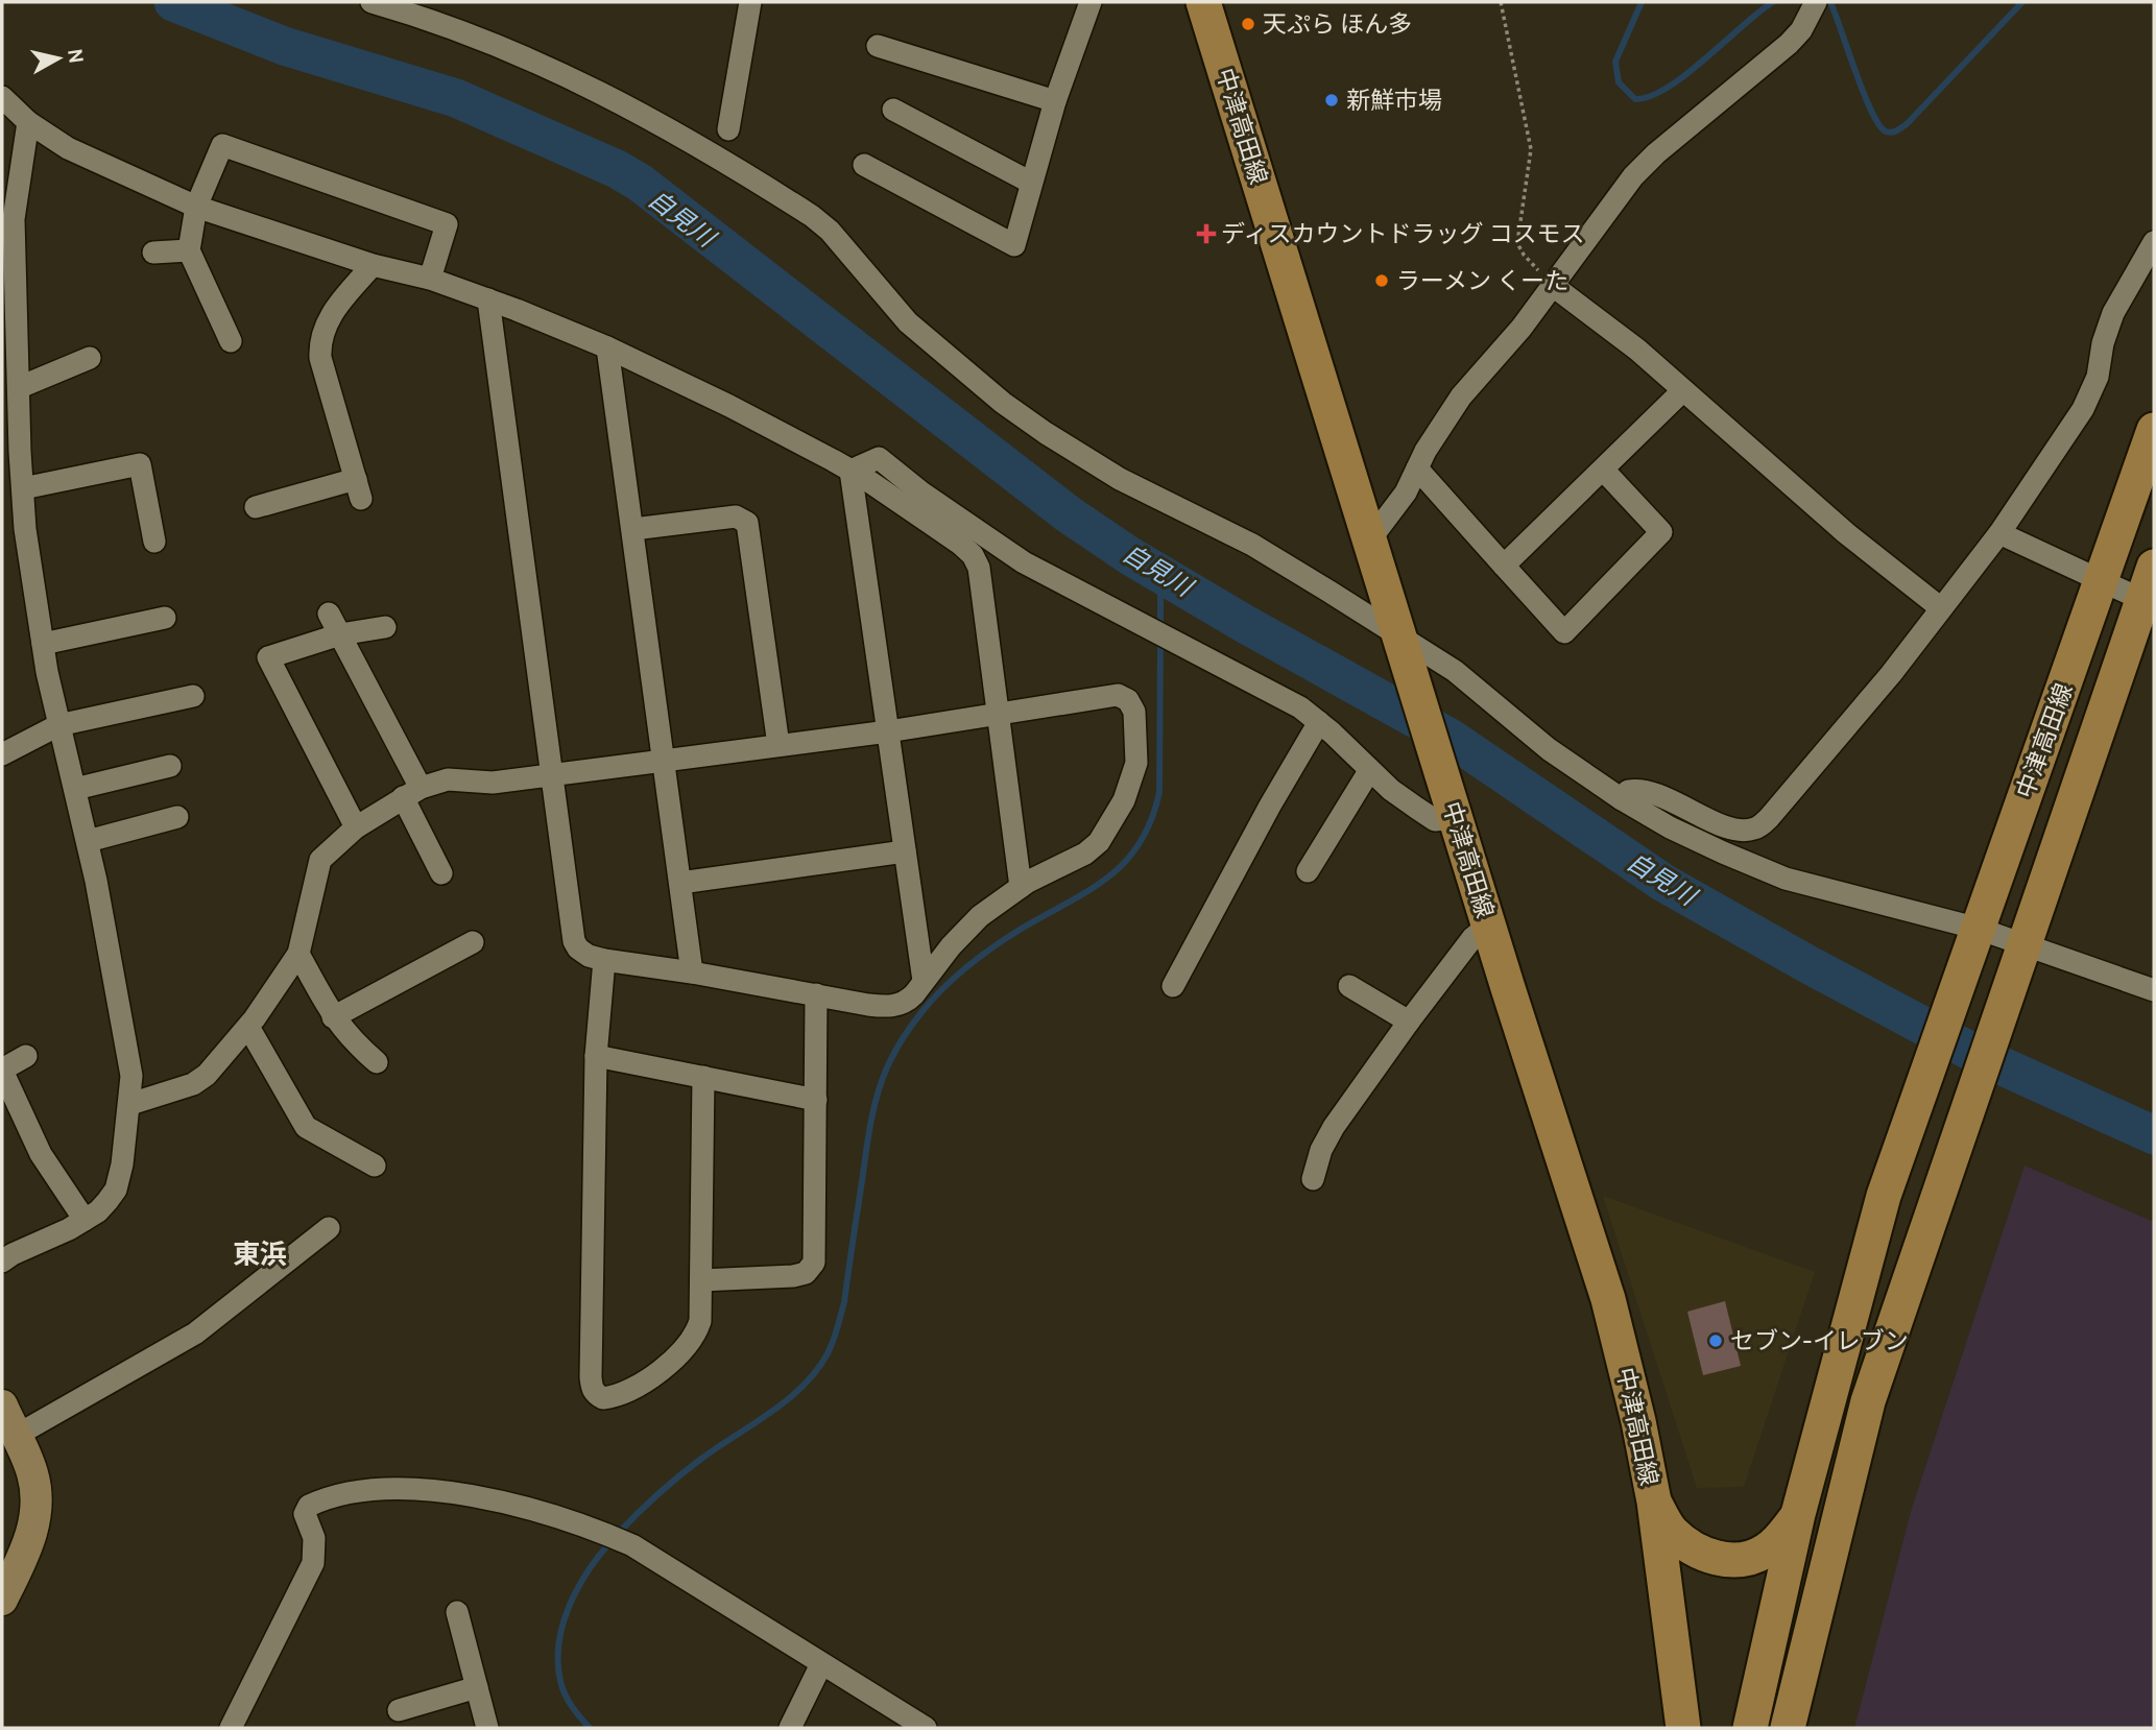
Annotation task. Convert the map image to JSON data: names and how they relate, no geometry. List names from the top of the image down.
{
  "streets": {
    "main road": ["中津高田線"]
  },
  "districts": ["東浜"],
  "water": ["自見川"],
  "places": {
    "other": [
      "天ぷら ほん多",
      "新鮮市場",
      "ラーメン くーた",
      "セブン-イレブン"
    ],
    "health": ["ディスカウントドラッグ コスモス"]
  },
  "north": "right"
}
